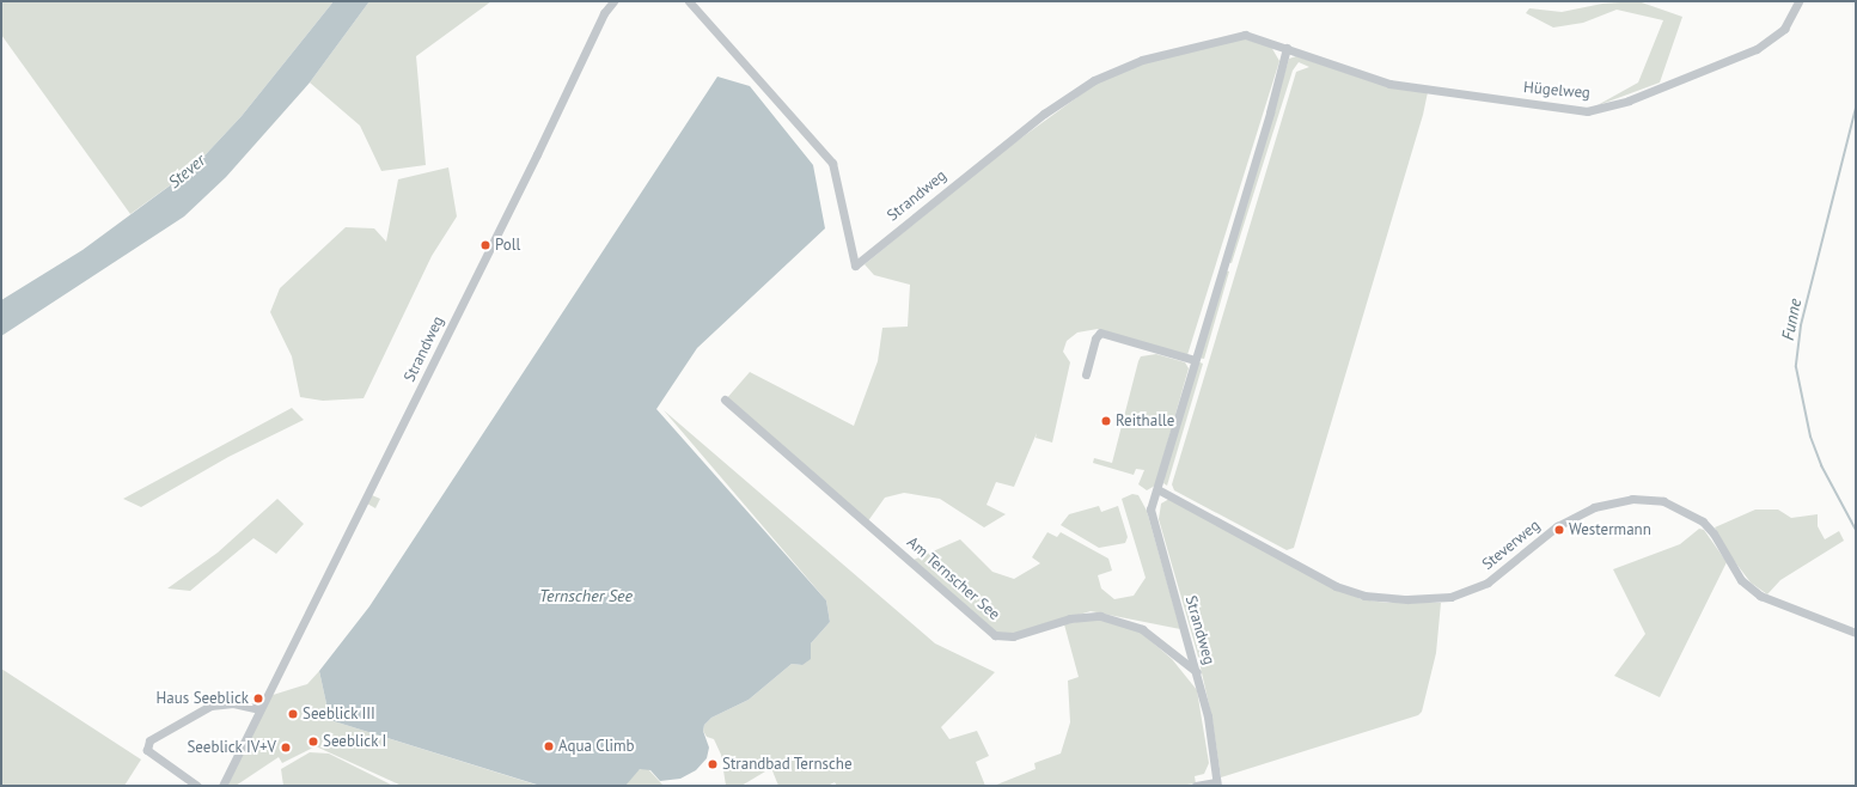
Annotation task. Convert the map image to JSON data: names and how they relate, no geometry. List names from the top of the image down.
{
  "streets": {
    "street": [
      "Hügelweg",
      "Strandweg",
      "Steverweg",
      "Am Ternscher See"
    ]
  },
  "crossings": [
    ["Hügelweg", "Strandweg"],
    ["Strandweg", "Steverweg"],
    ["Strandweg", "Am Ternscher See"]
  ],
  "water": ["Stever", "Funne", "Ternscher See"],
  "places": [
    "Poll",
    "Reithalle",
    "Westermann",
    "Haus Seeblick",
    "Seeblick III",
    "Seeblick I",
    "Aqua Climb",
    "Seeblick IV+V",
    "Strandbad Ternsche"
  ]
}
